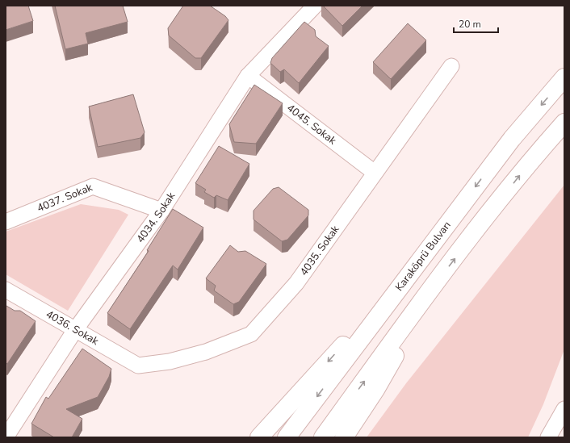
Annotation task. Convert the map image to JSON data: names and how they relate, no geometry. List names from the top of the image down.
{
  "streets": {
    "highway": ["Karaköprü Bulvarı"],
    "street": [
      "4045. Sokak",
      "4037. Sokak",
      "4034. Sokak",
      "4035. Sokak",
      "4036. Sokak"
    ]
  },
  "crossings": [
    ["4045. Sokak", "4034. Sokak"],
    ["4045. Sokak", "4035. Sokak"],
    ["4037. Sokak", "4034. Sokak"],
    ["4034. Sokak", "4036. Sokak"],
    ["4035. Sokak", "4036. Sokak"]
  ],
  "scale_bar": "20 m"
}
